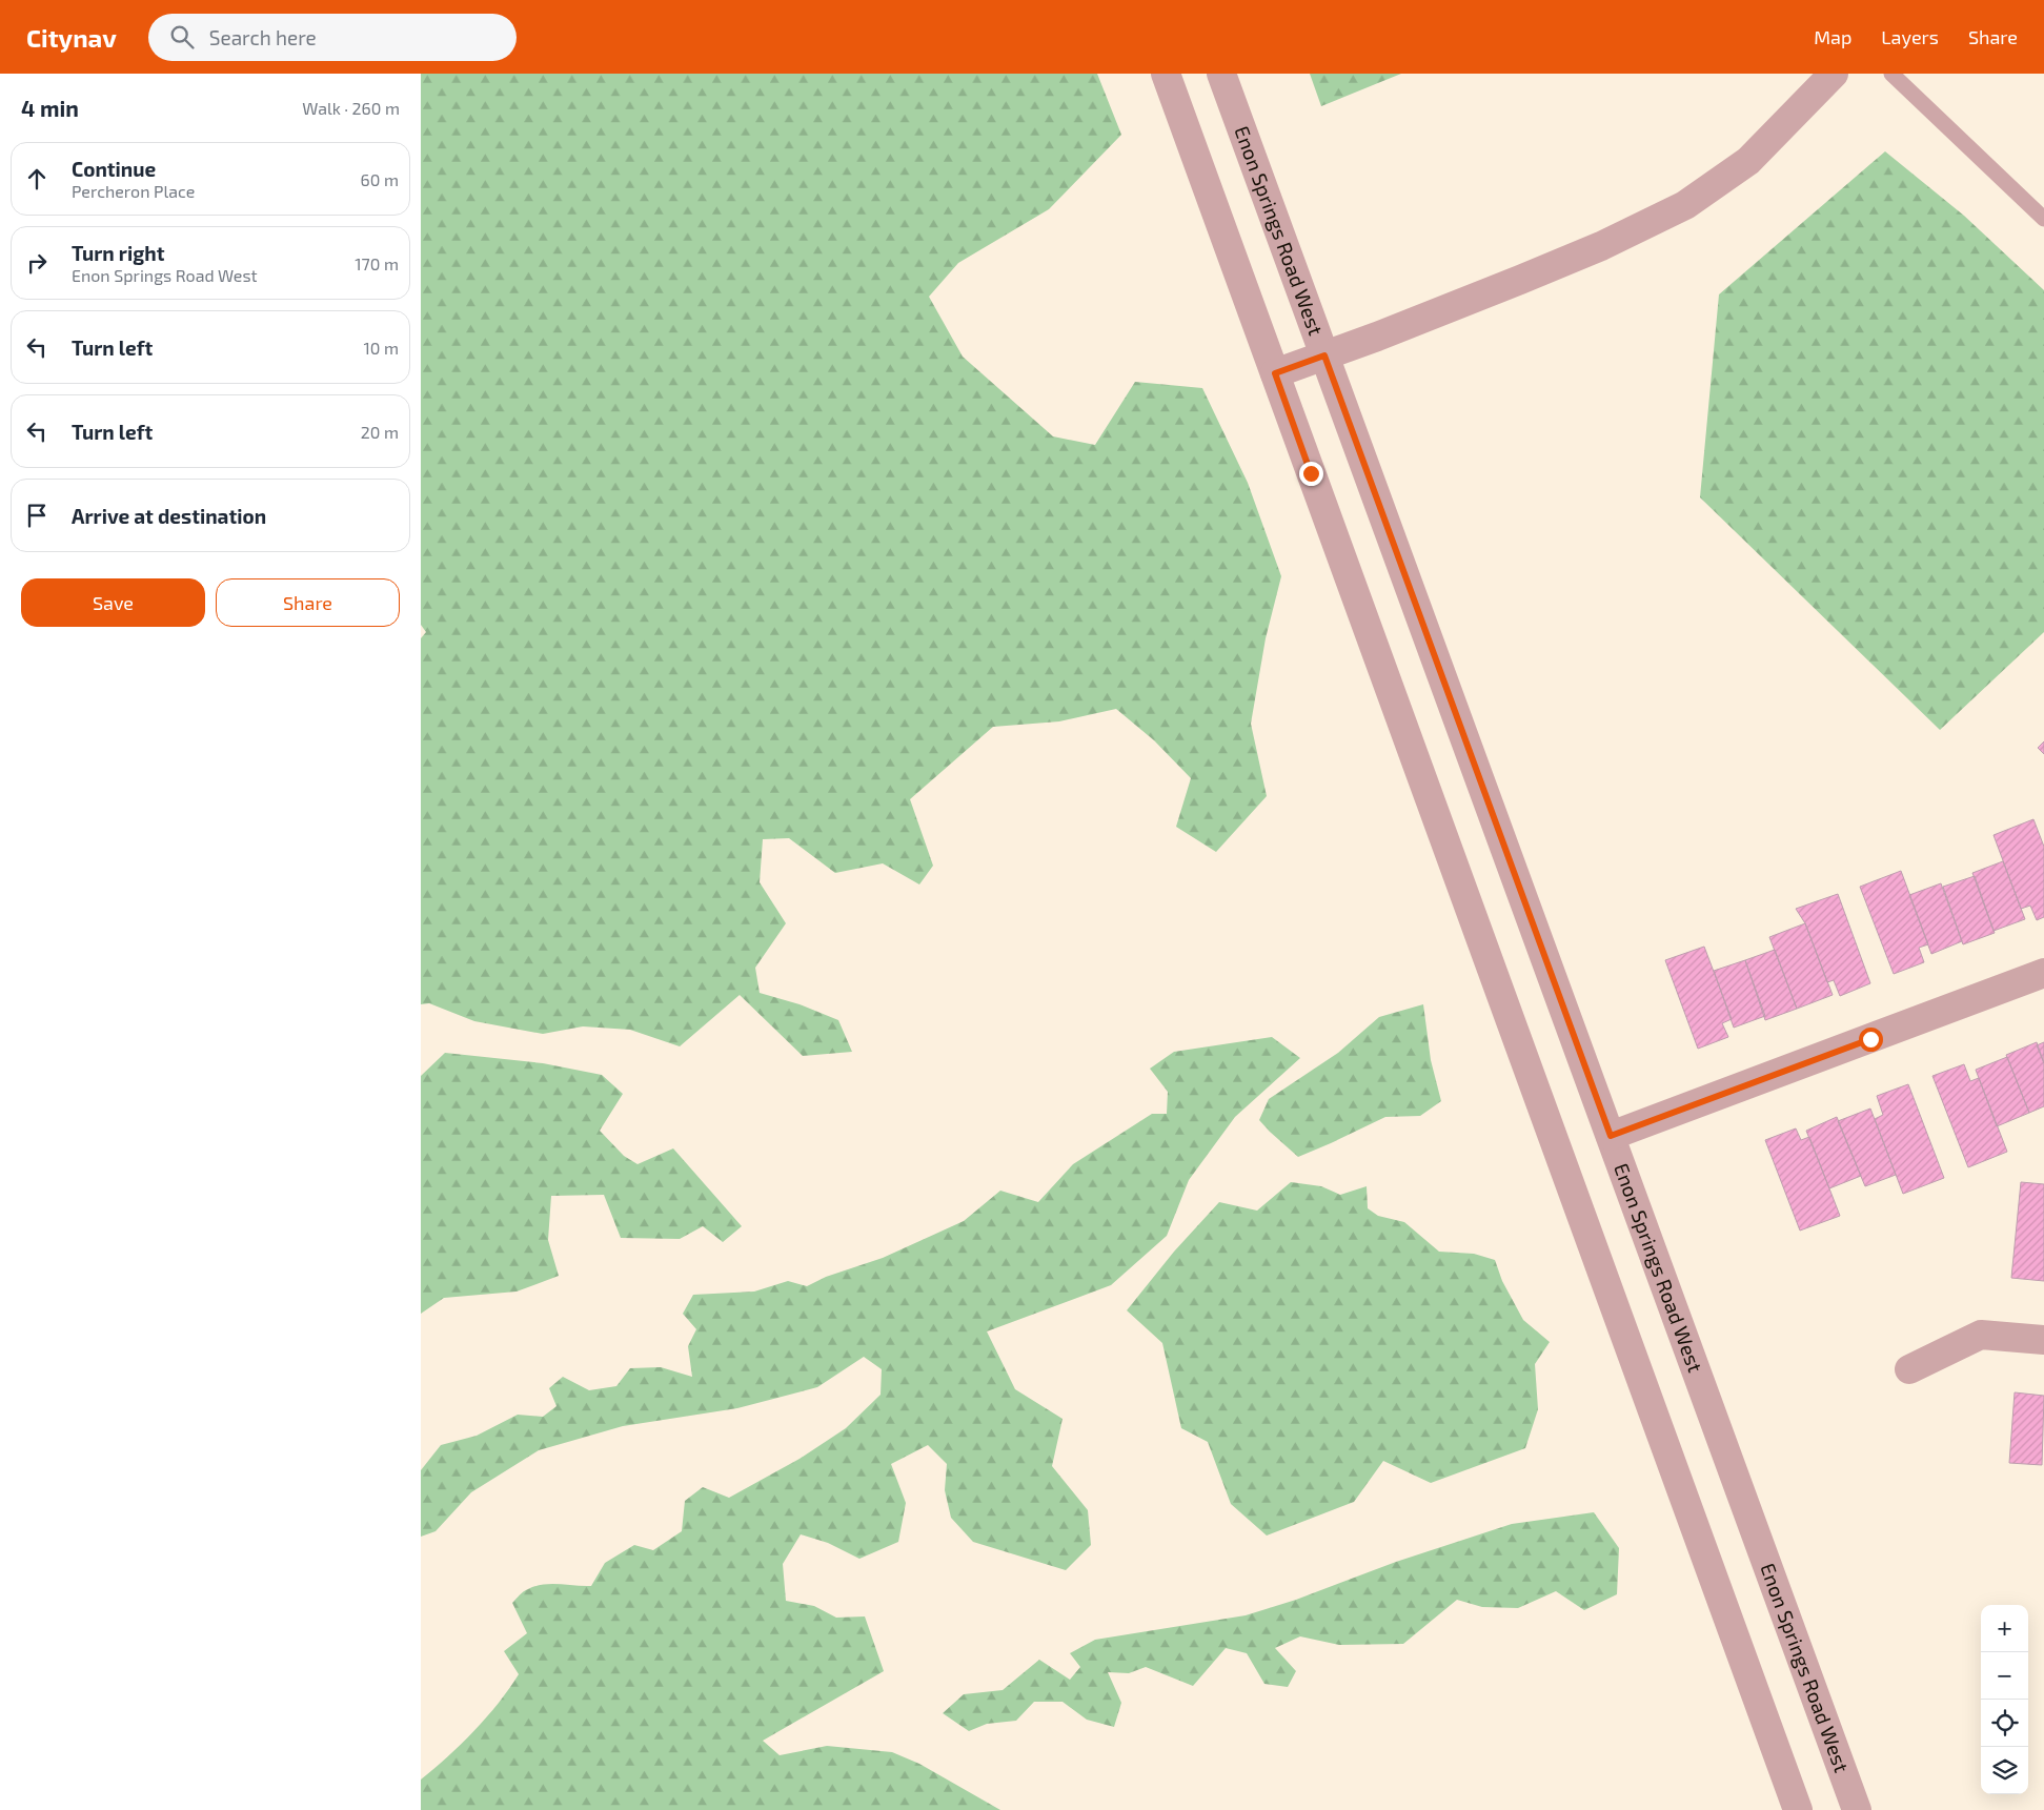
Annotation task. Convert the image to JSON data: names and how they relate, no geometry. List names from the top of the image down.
{
  "streets": {
    "street": ["Enon Springs Road West"]
  },
  "page": {
    "header": "Citynav",
    "search": "Search here",
    "nav": ["Map", "Layers", "Share"],
    "heading": ["4 min", "Walk · 260 m"],
    "list": [
      ["Continue", "Percheron Place", "60 m"],
      ["Turn right", "Enon Springs Road West", "170 m"],
      ["Turn left", "10 m"],
      ["Turn left", "20 m"],
      "Arrive at destination"
    ],
    "buttons": ["Save", "Share"],
    "map_buttons": ["+", "−"]
  }
}
